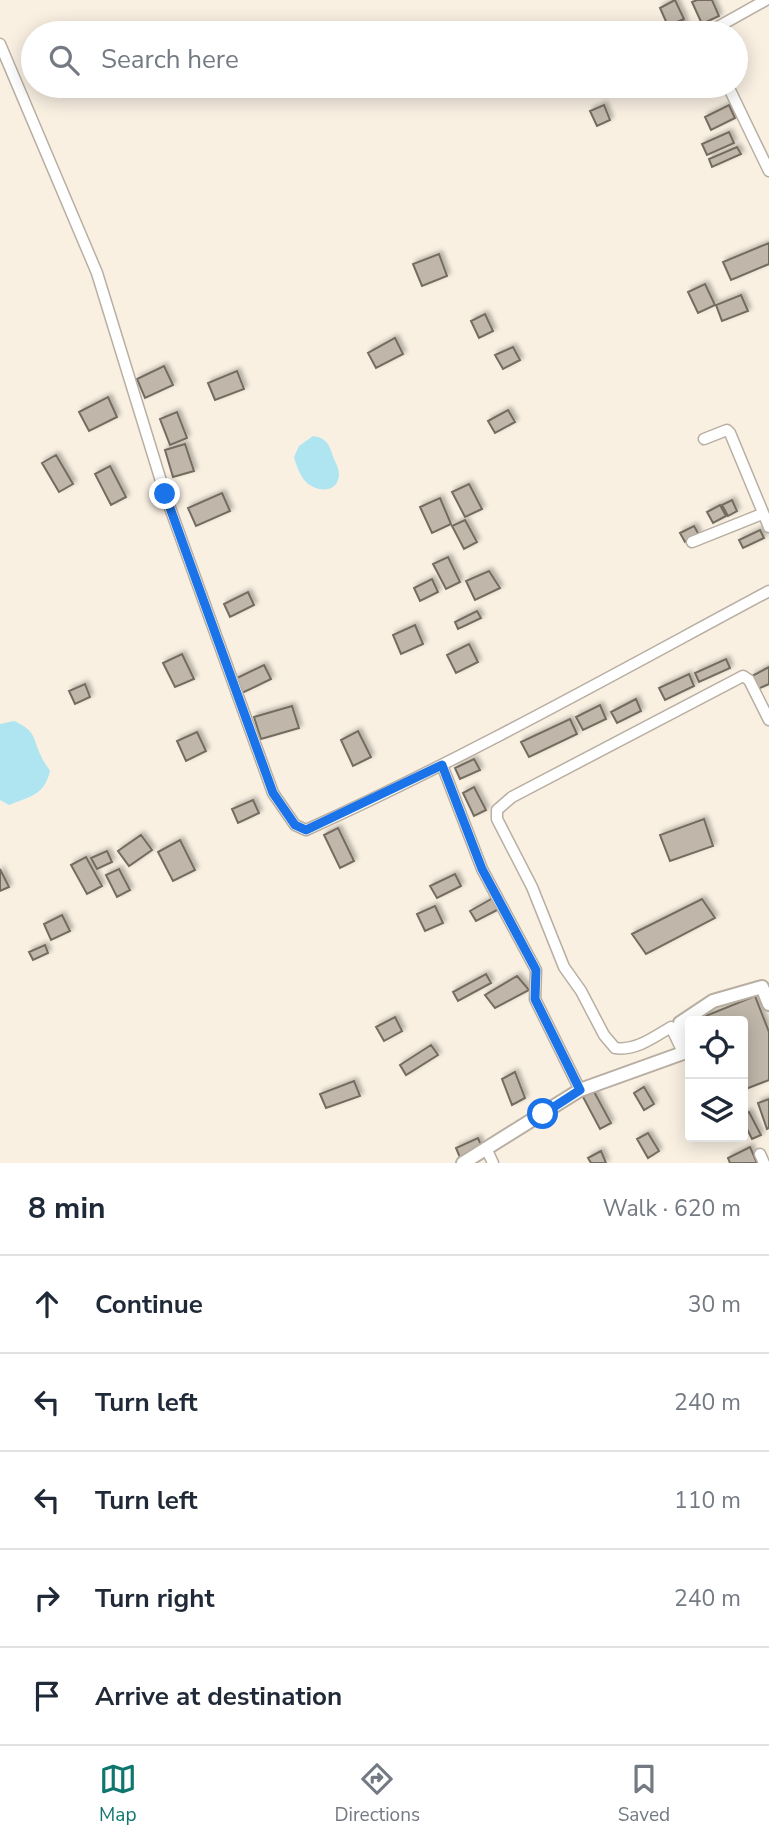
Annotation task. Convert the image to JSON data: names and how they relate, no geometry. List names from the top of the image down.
{
  "page": {
    "search": "Search here",
    "heading": ["8 min", "Walk · 620 m"],
    "list": [
      ["Continue", "30 m"],
      ["Turn left", "240 m"],
      ["Turn left", "110 m"],
      ["Turn right", "240 m"],
      "Arrive at destination"
    ],
    "nav": ["Map", "Directions", "Saved"]
  }
}
